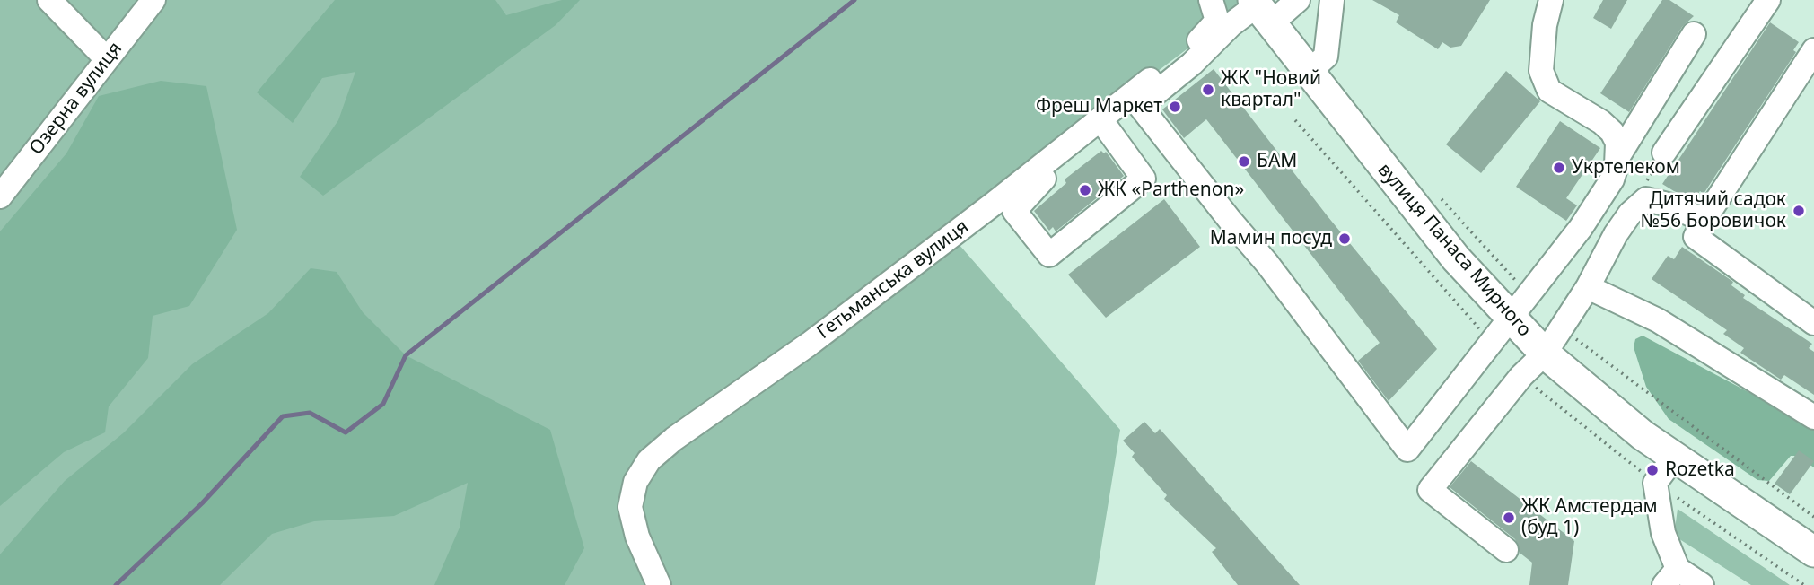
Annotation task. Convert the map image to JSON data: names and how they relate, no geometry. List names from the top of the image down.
{
  "streets": {
    "main road": ["вулиця Панаса Мирного"],
    "street": ["Озерна вулиця", "Гетьманська вулиця"]
  },
  "places": [
    "ЖК \"Новий квартал\"",
    "Фреш Маркет",
    "БАМ",
    "Укртелеком",
    "ЖК «Parthenon»",
    "Дитячий садок №56 Боровичок",
    "Мамин посуд",
    "Rozetka",
    "ЖК Амстердам (буд 1)"
  ]
}
